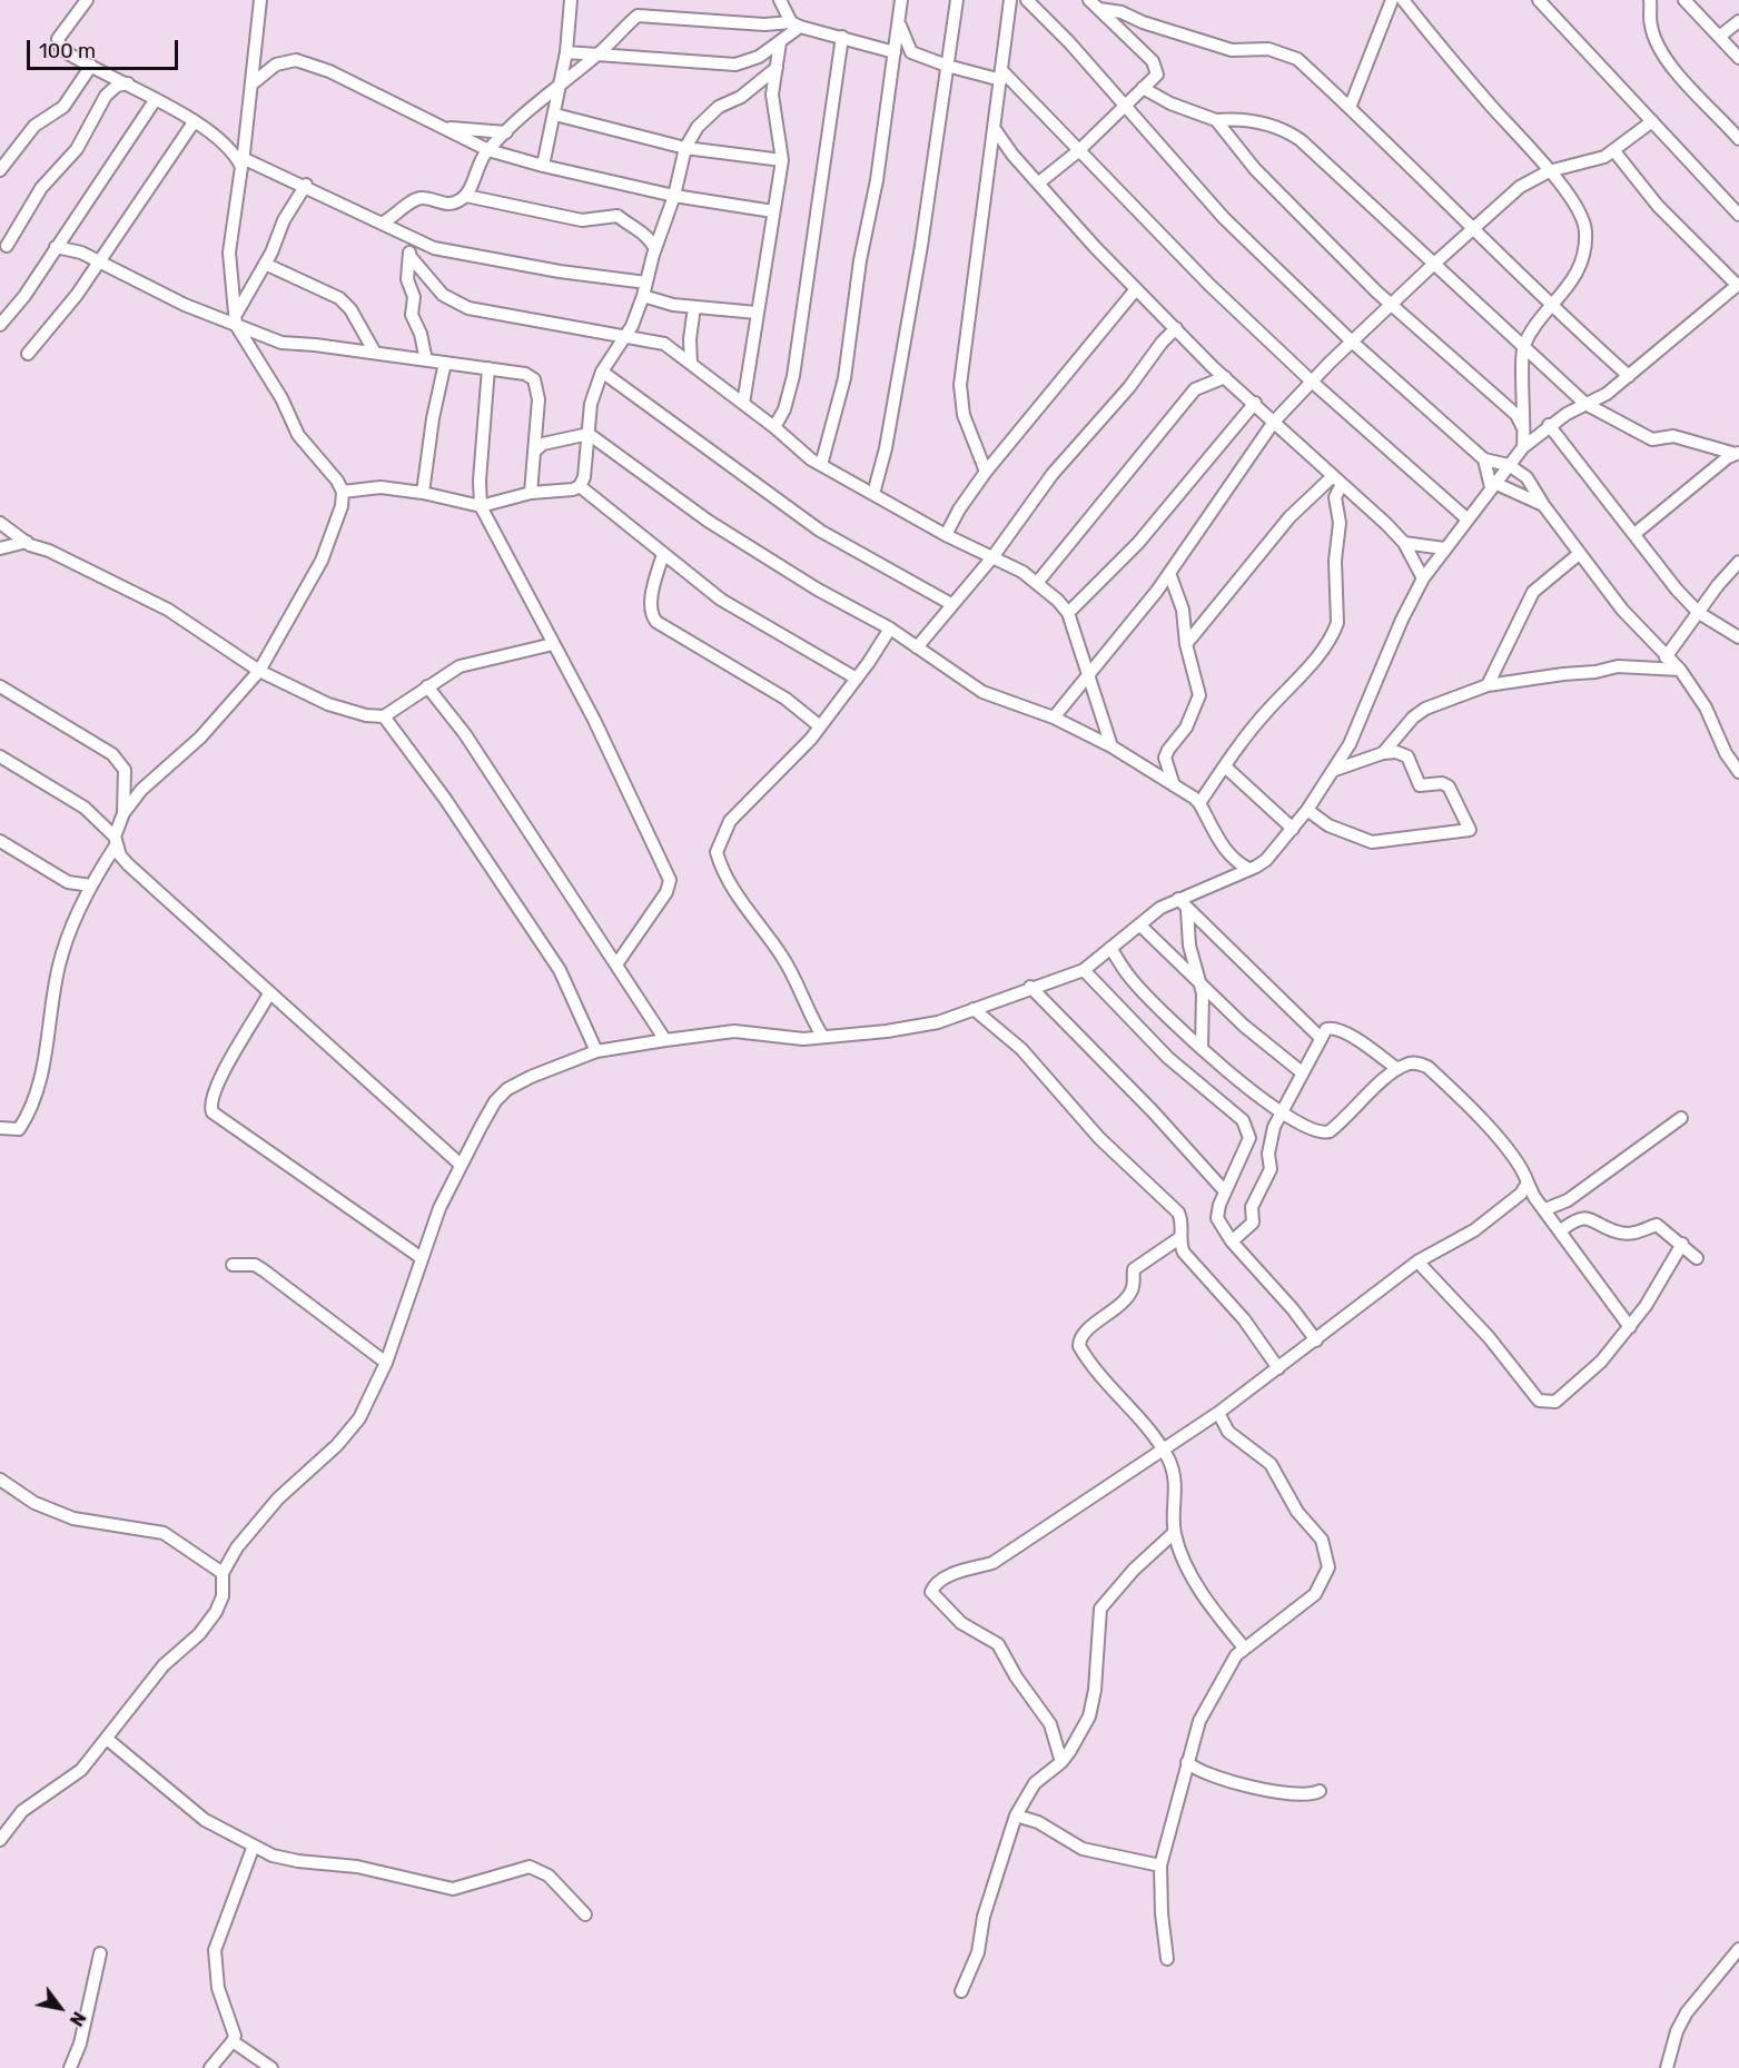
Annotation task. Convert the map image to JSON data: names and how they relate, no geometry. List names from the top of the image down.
{
  "scale_bar": "100 m",
  "north": "bottom right"
}
